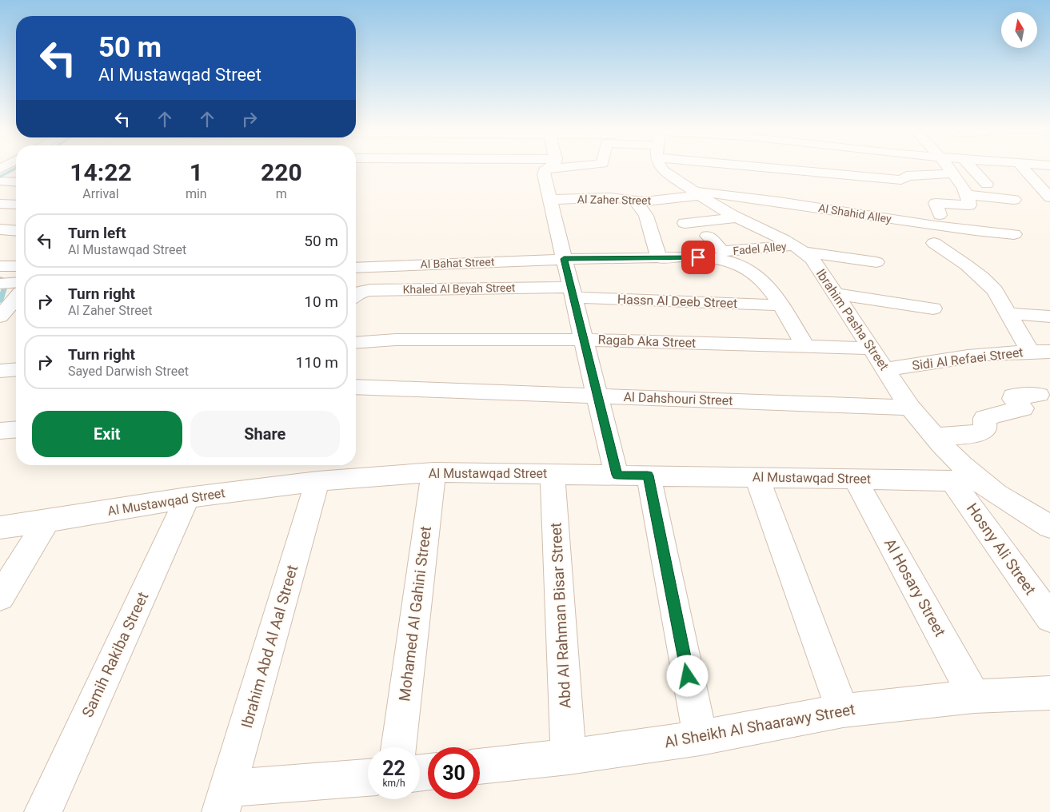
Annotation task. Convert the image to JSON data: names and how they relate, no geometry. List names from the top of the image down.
{
  "streets": {
    "street": [
      "Al Zaher Street",
      "Al Shahid Alley",
      "Fadel Alley",
      "Al Bahat Street",
      "Khaled Al Beyah Street",
      "Hassn Al Deeb Street",
      "Ibrahim Pasha Street",
      "Ragab Aka Street",
      "Sidi Al Refaei Street",
      "Al Dahshouri Street",
      "Al Mustawqad Street",
      "Hosny Ali Street",
      "Al Hosary Street",
      "Mohamed Al Gahini Street",
      "Abd Al Rahman Bisar Street",
      "Ibrahim Abd Al Aal Street",
      "Samih Rakiba Street",
      "Al Sheikh Al Shaarawy Street"
    ]
  },
  "crossings": [
    ["Al Zaher Street", "Al Shahid Alley"],
    ["Al Zaher Street", "Ibrahim Pasha Street"],
    ["Al Shahid Alley", "Ibrahim Pasha Street"],
    ["Fadel Alley", "Ibrahim Pasha Street"],
    ["Al Bahat Street", "Hassn Al Deeb Street"],
    ["Al Bahat Street", "Ragab Aka Street"],
    ["Khaled Al Beyah Street", "Hassn Al Deeb Street"],
    ["Ibrahim Pasha Street", "Ragab Aka Street"],
    ["Ibrahim Pasha Street", "Sidi Al Refaei Street"],
    ["Ibrahim Pasha Street", "Al Dahshouri Street"],
    ["Ibrahim Pasha Street", "Al Mustawqad Street"],
    ["Al Mustawqad Street", "Hosny Ali Street"],
    ["Al Mustawqad Street", "Al Hosary Street"],
    ["Al Mustawqad Street", "Mohamed Al Gahini Street"],
    ["Al Mustawqad Street", "Abd Al Rahman Bisar Street"],
    ["Al Mustawqad Street", "Ibrahim Abd Al Aal Street"],
    ["Al Mustawqad Street", "Samih Rakiba Street"],
    ["Al Hosary Street", "Al Sheikh Al Shaarawy Street"],
    ["Abd Al Rahman Bisar Street", "Al Sheikh Al Shaarawy Street"]
  ],
  "north": "top",
  "page": {
    "turn": ["50 m", "Al Mustawqad Street"],
    "eta": [
      "14:22",
      "Arrival",
      "1",
      "min",
      "220",
      "m"
    ],
    "list": [
      {
        "name": "Turn left",
        "note": "Al Mustawqad Street",
        "value": "50 m"
      },
      {
        "name": "Turn right",
        "note": "Al Zaher Street",
        "value": "10 m"
      },
      {
        "name": "Turn right",
        "note": "Sayed Darwish Street",
        "value": "110 m"
      }
    ],
    "buttons": ["Exit", "Share"],
    "speed": "22 km/h",
    "limit": "30"
  }
}
